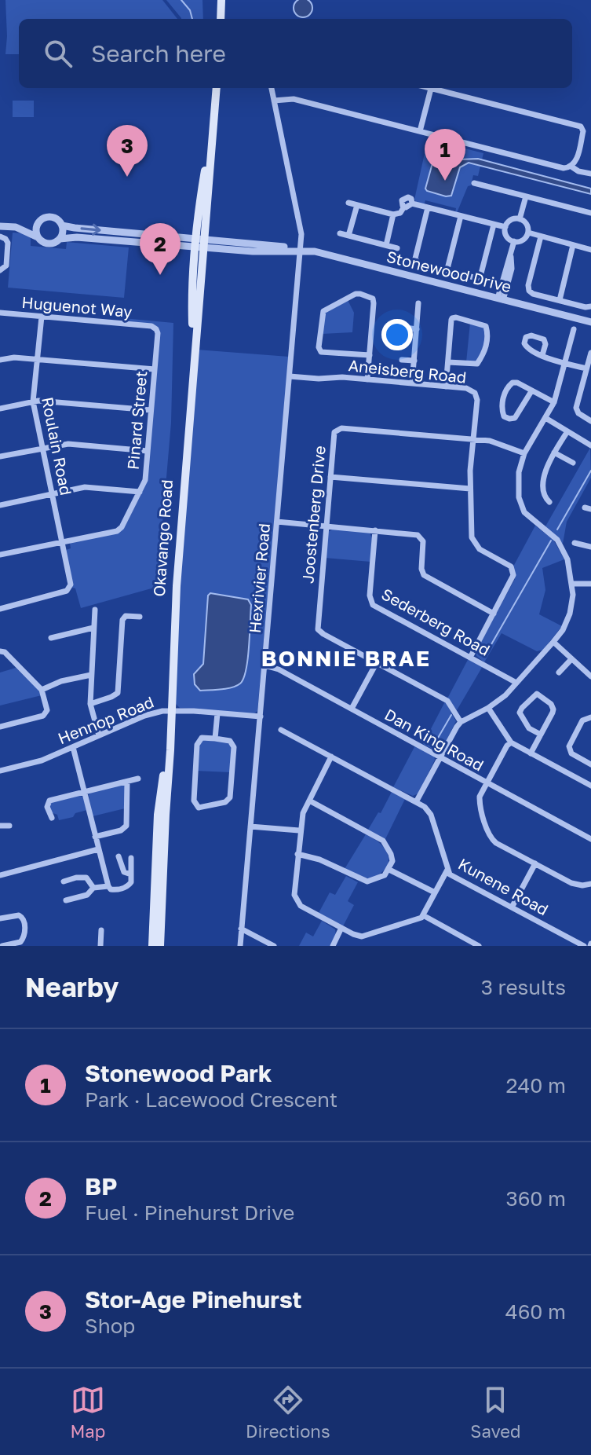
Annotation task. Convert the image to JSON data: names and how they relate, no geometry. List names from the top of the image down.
{
  "streets": {
    "main road": ["Okavango Road"],
    "street": [
      "Stonewood Drive",
      "Huguenot Way",
      "Aneisberg Road",
      "Pinard Street",
      "Roulain Road",
      "Joostenberg Drive",
      "Hexrivier Road",
      "Sederberg Road",
      "Hennop Road",
      "Dan King Road",
      "Kunene Road"
    ]
  },
  "crossings": [
    ["Stonewood Drive", "Okavango Road"],
    ["Stonewood Drive", "Hexrivier Road"],
    ["Huguenot Way", "Pinard Street"],
    ["Huguenot Way", "Roulain Road"],
    ["Aneisberg Road", "Joostenberg Drive"],
    ["Aneisberg Road", "Hexrivier Road"],
    ["Pinard Street", "Roulain Road"],
    ["Okavango Road", "Hennop Road"],
    ["Hexrivier Road", "Hennop Road"],
    ["Hexrivier Road", "Dan King Road"]
  ],
  "districts": ["BONNIE BRAE"],
  "page": {
    "search": "Search here",
    "pins": ["3", "1", "2"],
    "heading": ["Nearby", "3 results"],
    "list": [
      {
        "mark": "1",
        "name": "Stonewood Park",
        "note": "Park · Lacewood Crescent",
        "value": "240 m"
      },
      {
        "mark": "2",
        "name": "BP",
        "note": "Fuel · Pinehurst Drive",
        "value": "360 m"
      },
      {
        "mark": "3",
        "name": "Stor-Age Pinehurst",
        "note": "Shop",
        "value": "460 m"
      }
    ],
    "nav": ["Map", "Directions", "Saved"]
  }
}
